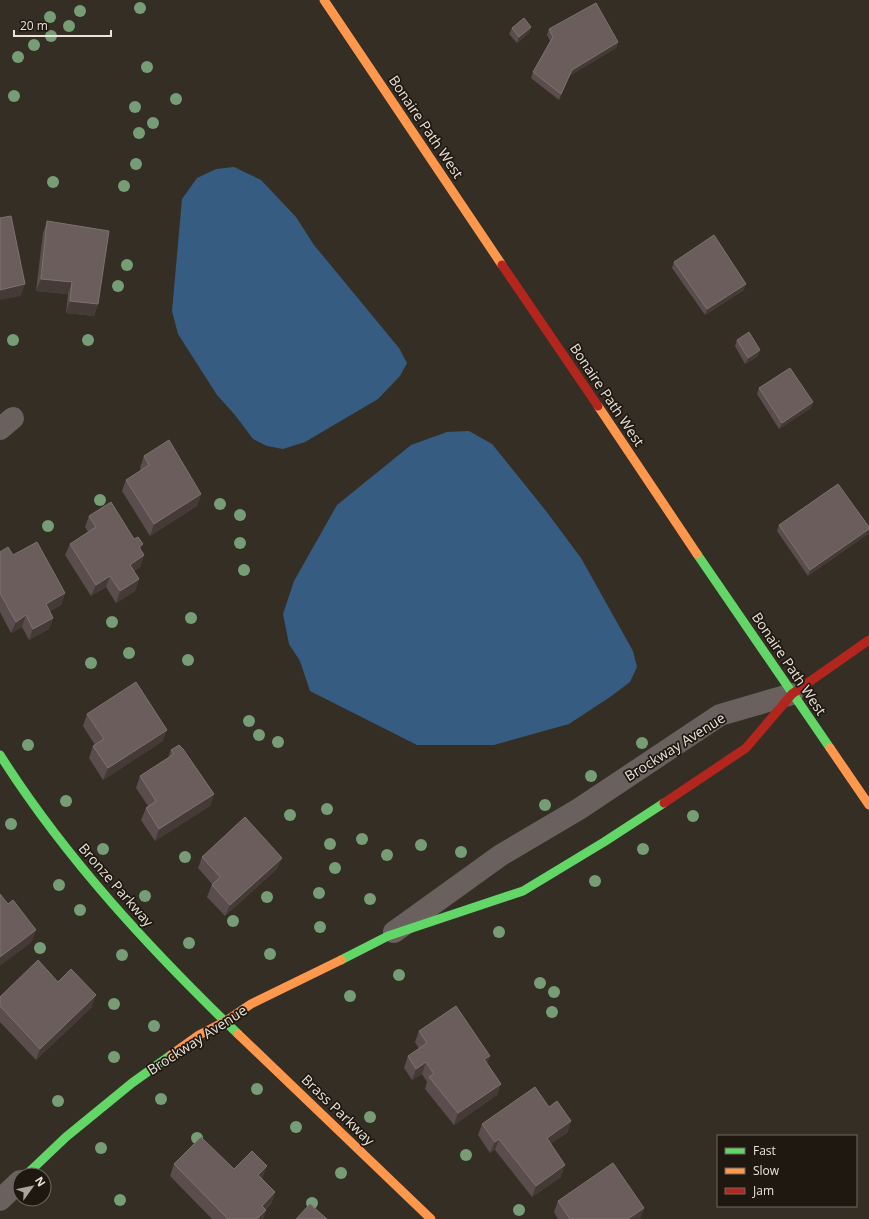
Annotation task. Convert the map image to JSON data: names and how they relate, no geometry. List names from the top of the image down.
{
  "streets": {
    "street": [
      "Bonaire Path West",
      "Brockway Avenue",
      "Bronze Parkway",
      "Brass Parkway"
    ]
  },
  "crossings": [
    ["Bonaire Path West", "Brockway Avenue"],
    ["Brockway Avenue", "Bronze Parkway"],
    ["Brockway Avenue", "Brass Parkway"],
    ["Bronze Parkway", "Brass Parkway"]
  ],
  "legend": ["Fast", "Slow", "Jam"],
  "scale_bar": "20 m",
  "north": "top right"
}
